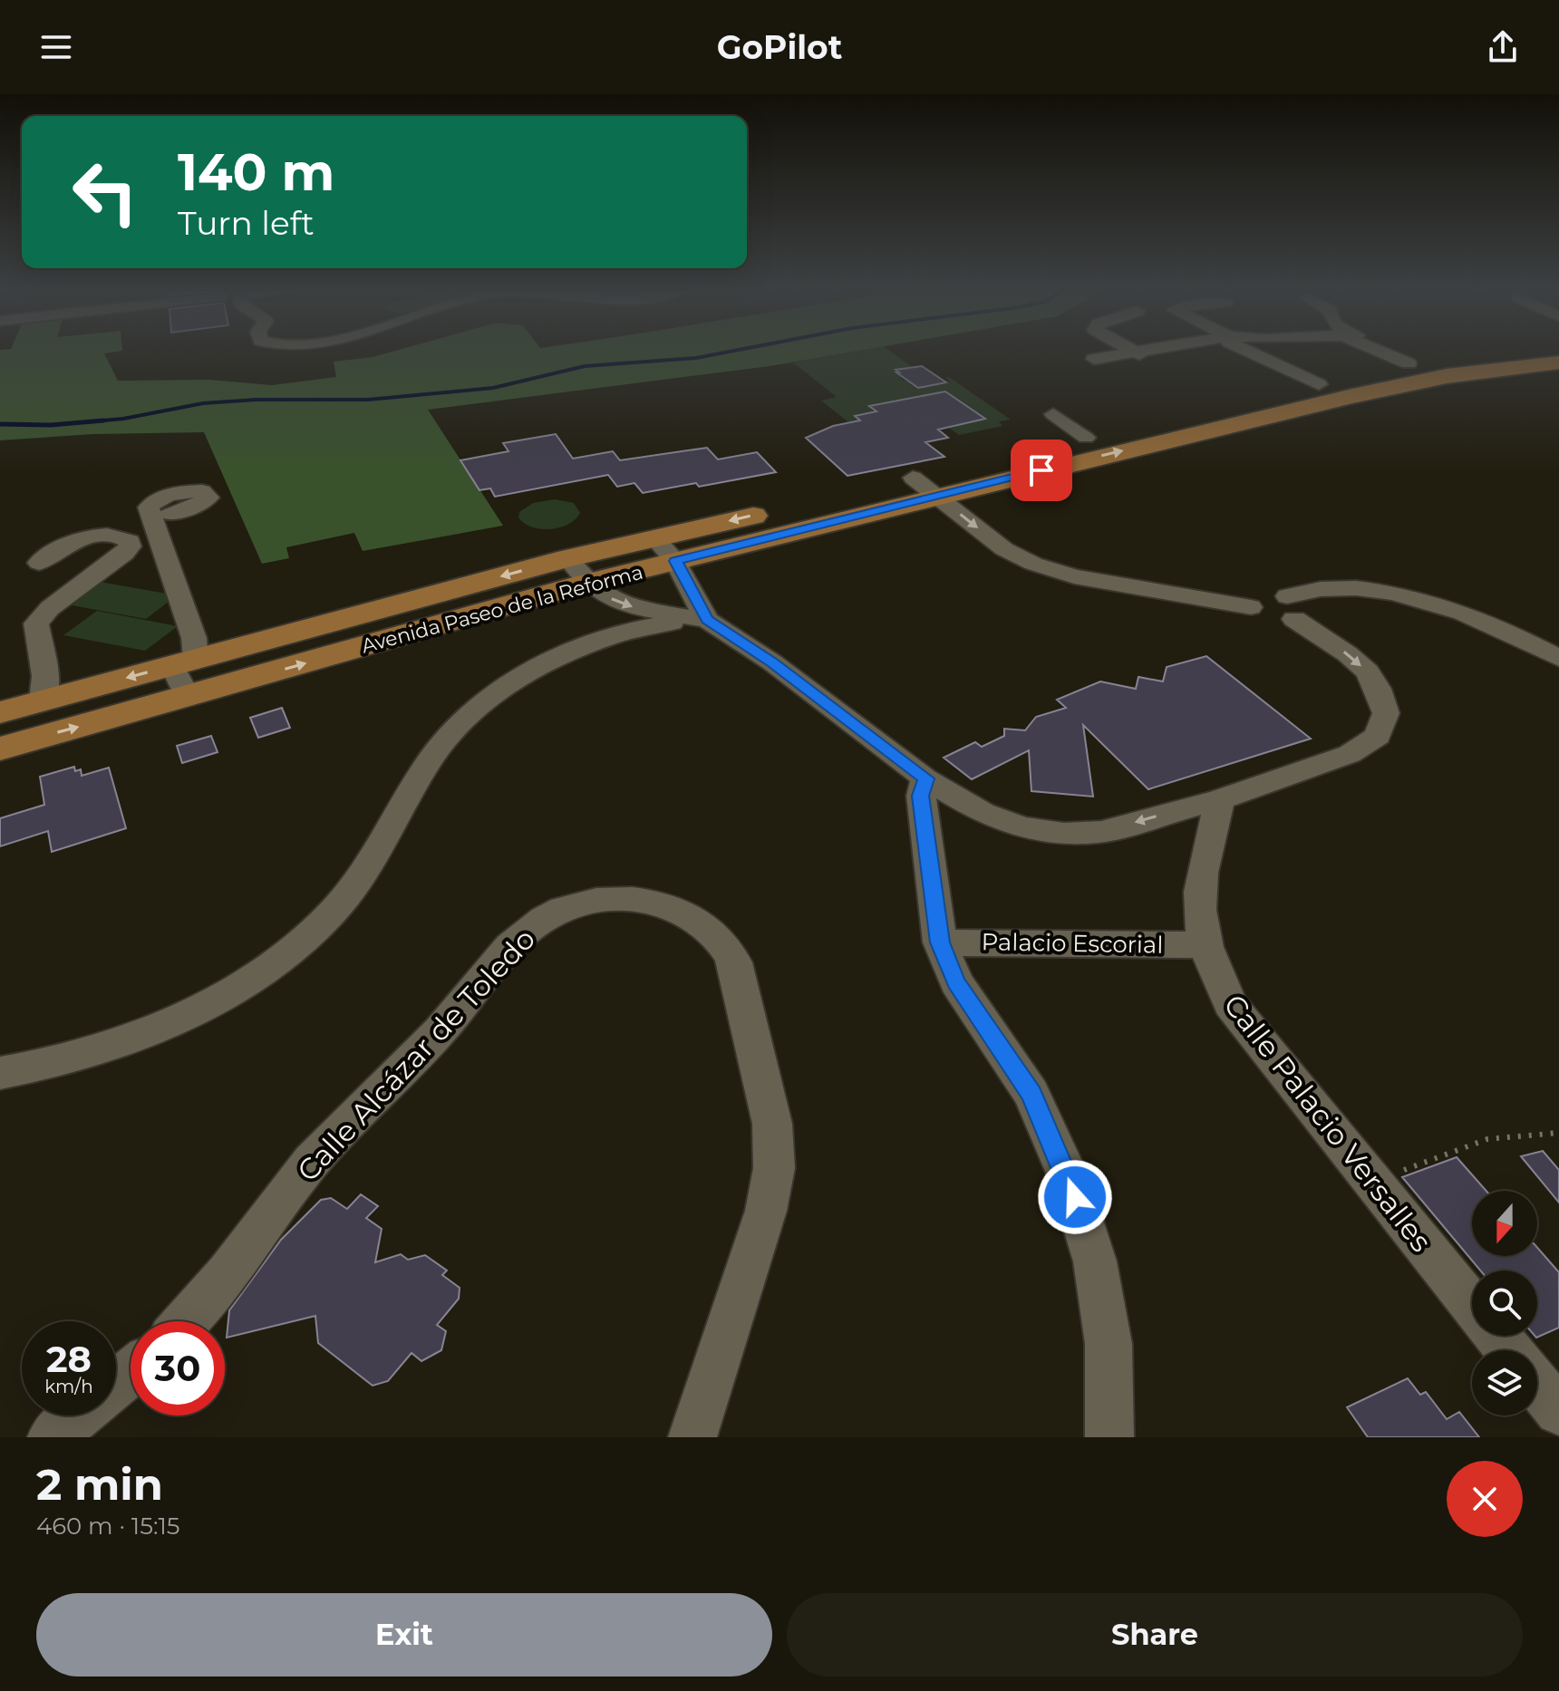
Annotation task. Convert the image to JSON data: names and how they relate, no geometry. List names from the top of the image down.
{
  "streets": {
    "main road": ["Avenida Paseo de la Reforma"],
    "street": ["Palacio Escorial", "Calle Alcázar de Toledo", "Calle Palacio Versalles"]
  },
  "crossings": [
    ["Palacio Escorial", "Calle Palacio Versalles"]
  ],
  "north": "bottom",
  "page": {
    "header": "GoPilot",
    "turn": ["140 m", "Turn left"],
    "speed": "28 km/h",
    "limit": "30",
    "heading": ["2 min", "460 m · 15:15"],
    "buttons": ["Exit", "Share"]
  }
}
